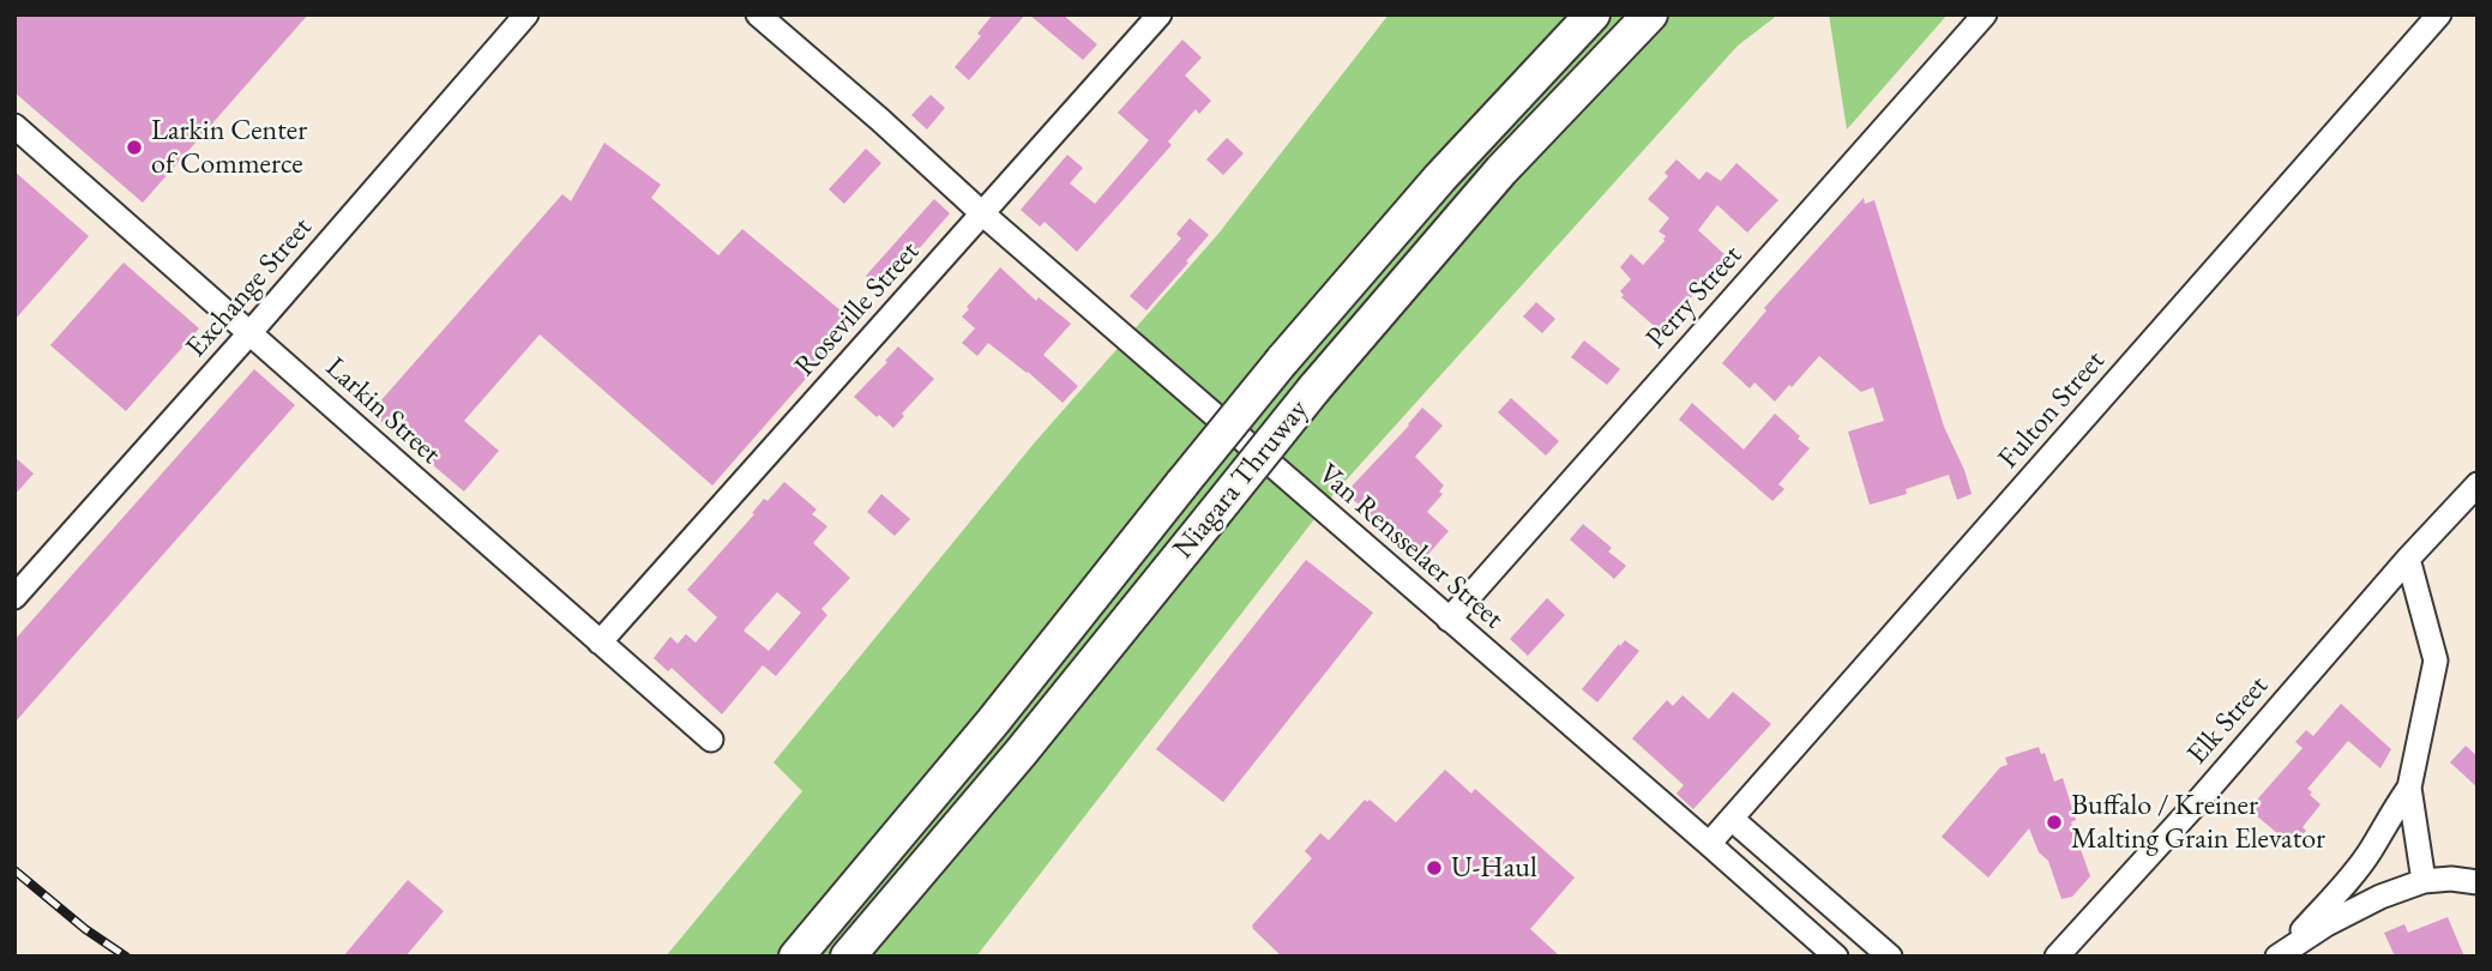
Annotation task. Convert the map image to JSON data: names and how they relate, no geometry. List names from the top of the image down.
{
  "streets": {
    "highway": ["Niagara Thruway"],
    "street": [
      "Exchange Street",
      "Perry Street",
      "Roseville Street",
      "Fulton Street",
      "Larkin Street",
      "Van Rensselaer Street",
      "Elk Street"
    ]
  },
  "crossings": [
    ["Exchange Street", "Larkin Street"],
    ["Perry Street", "Van Rensselaer Street"],
    ["Roseville Street", "Larkin Street"],
    ["Roseville Street", "Van Rensselaer Street"],
    ["Fulton Street", "Van Rensselaer Street"]
  ],
  "places": ["Larkin Center of Commerce", "Buffalo / Kreiner Malting Grain Elevator", "U-Haul"]
}
